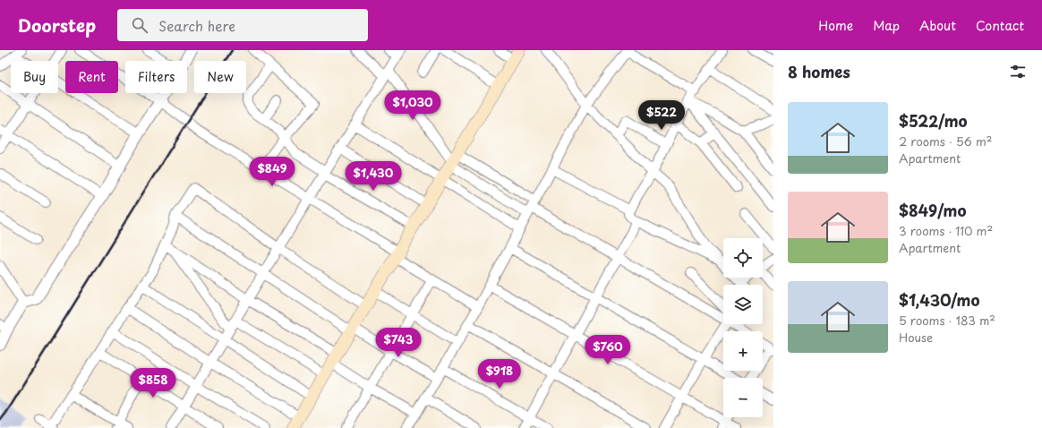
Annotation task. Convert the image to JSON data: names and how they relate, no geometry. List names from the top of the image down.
{
  "page": {
    "header": "Doorstep",
    "search": "Search here",
    "nav": [
      "Home",
      "Map",
      "About",
      "Contact"
    ],
    "heading": "8 homes",
    "chip": [
      "Buy",
      "Rent",
      "Filters",
      "New"
    ],
    "price": [
      "$1,030",
      "$522",
      "$849",
      "$1,430",
      "$743",
      "$760",
      "$918",
      "$858"
    ],
    "list": [
      {
        "name": "$522/mo",
        "note": "2 rooms · 56 m² · Apartment"
      },
      {
        "name": "$849/mo",
        "note": "3 rooms · 110 m² · Apartment"
      },
      {
        "name": "$1,430/mo",
        "note": "5 rooms · 183 m² · House"
      }
    ],
    "map_buttons": ["+", "−"]
  }
}
